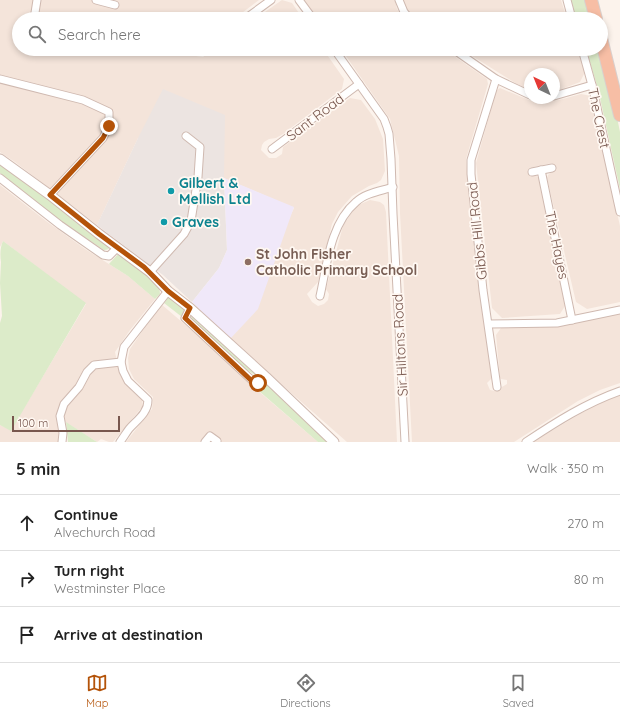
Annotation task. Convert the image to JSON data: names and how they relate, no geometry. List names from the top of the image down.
{
  "streets": {
    "street": [
      "Sant Road",
      "The Crest",
      "Gibbs Hill Road",
      "The Hayes",
      "Sir Hiltons Road"
    ]
  },
  "crossings": [
    ["Sant Road", "Sir Hiltons Road"]
  ],
  "places": ["Gilbert & Mellish Ltd", "Graves", "St John Fisher Catholic Primary School"],
  "scale_bar": "100 m",
  "north": "top left",
  "page": {
    "search": "Search here",
    "scale": "100 m",
    "heading": ["5 min", "Walk · 350 m"],
    "list": [
      ["Continue", "Alvechurch Road", "270 m"],
      ["Turn right", "Westminster Place", "80 m"],
      "Arrive at destination"
    ],
    "nav": ["Map", "Directions", "Saved"]
  }
}
